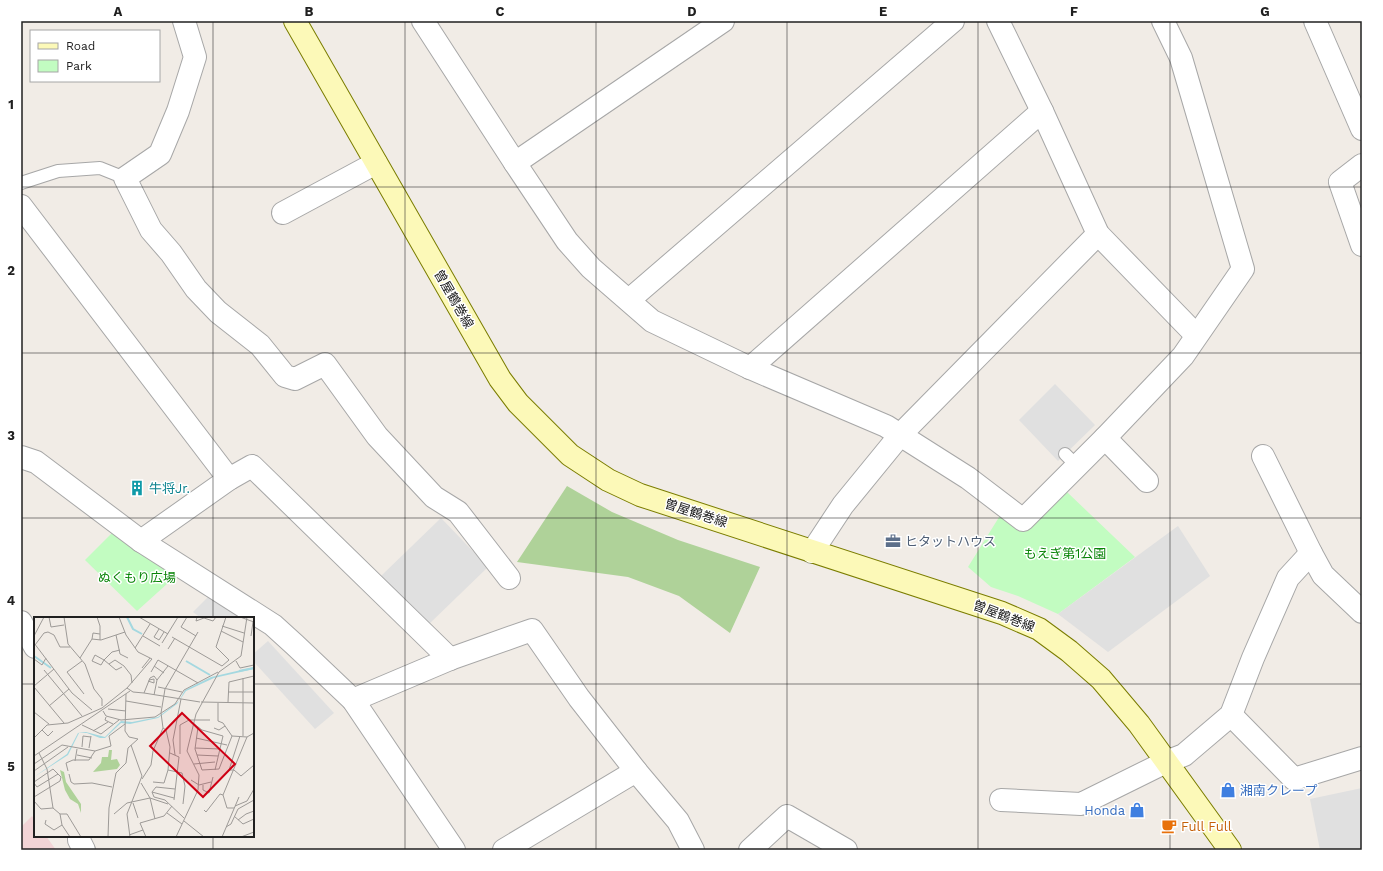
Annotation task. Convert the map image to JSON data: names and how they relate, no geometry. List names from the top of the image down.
{
  "streets": {
    "main road": ["曽屋鶴巻線"]
  },
  "parks": ["もえぎ第1公園", "ぬくもり広場"],
  "places": {
    "building": ["牛将Jr."],
    "office": ["ヒタットハウス"],
    "shop": ["湘南クレープ", "Honda"],
    "cafe": ["Full Full"]
  },
  "legend": ["Road", "Park"],
  "grid": {
    "columns": [
      "A",
      "B",
      "C",
      "D",
      "E",
      "F",
      "G"
    ],
    "rows": [
      "1",
      "2",
      "3",
      "4",
      "5"
    ]
  }
}
